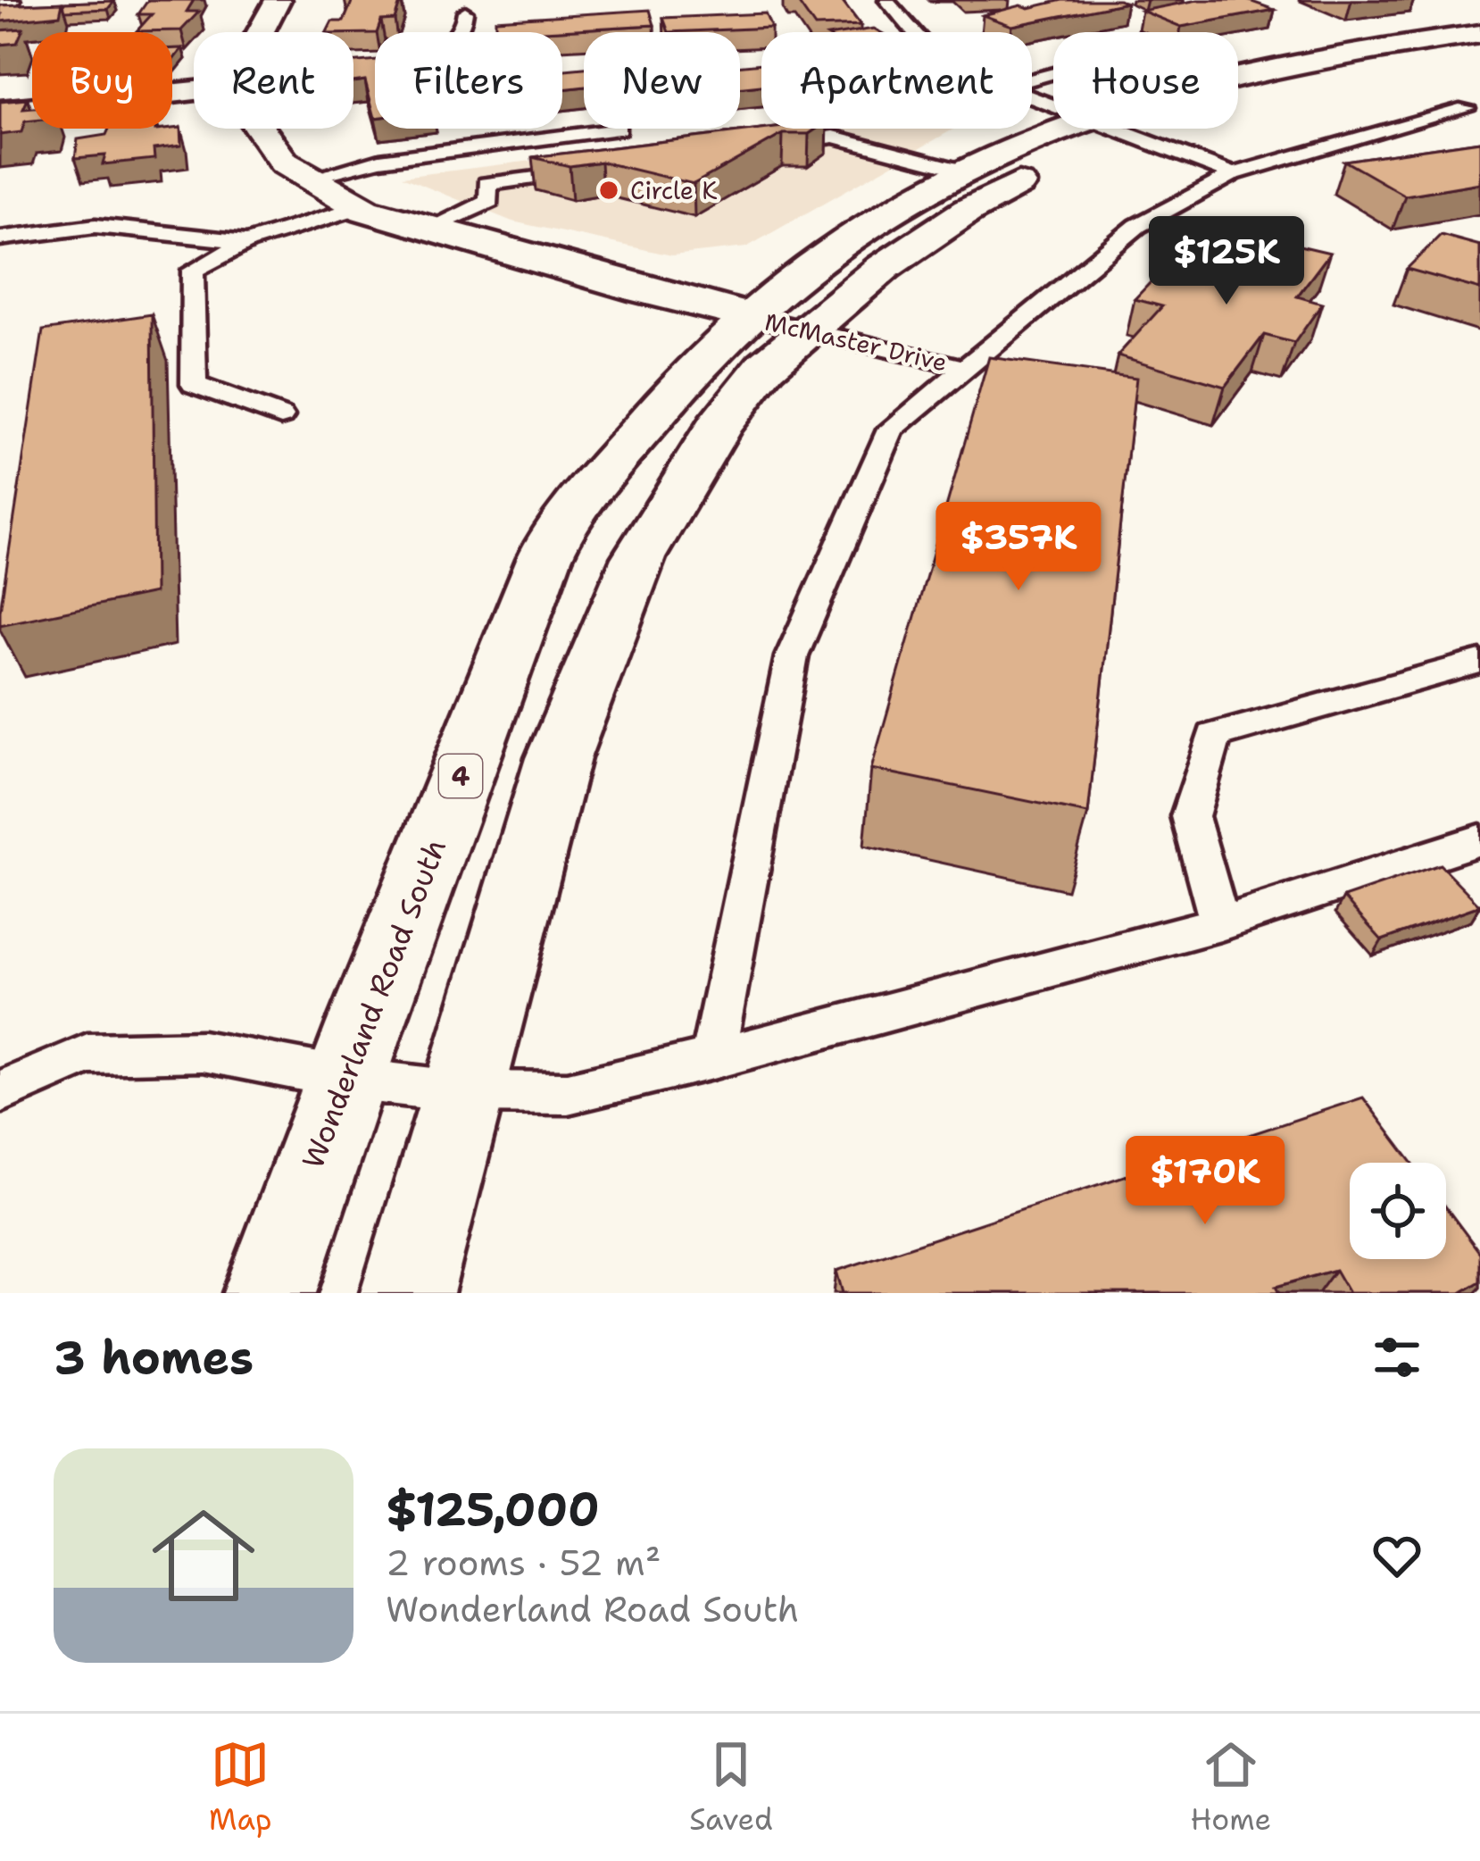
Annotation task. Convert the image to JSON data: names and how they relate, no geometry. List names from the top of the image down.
{
  "streets": {
    "main road": ["4", "Wonderland Road South"],
    "lane": ["McMaster Drive"]
  },
  "crossings": [
    ["McMaster Drive", "Wonderland Road South"]
  ],
  "places": ["Circle K"],
  "page": {
    "chip": [
      "Buy",
      "Rent",
      "Filters",
      "New",
      "Apartment",
      "House"
    ],
    "price": ["$125K", "$357K", "$170K"],
    "heading": "3 homes",
    "list": [
      {
        "name": "$125,000",
        "note": "2 rooms · 52 m² · Wonderland Road South"
      }
    ],
    "tabs": ["Map", "Saved", "Home"]
  }
}
